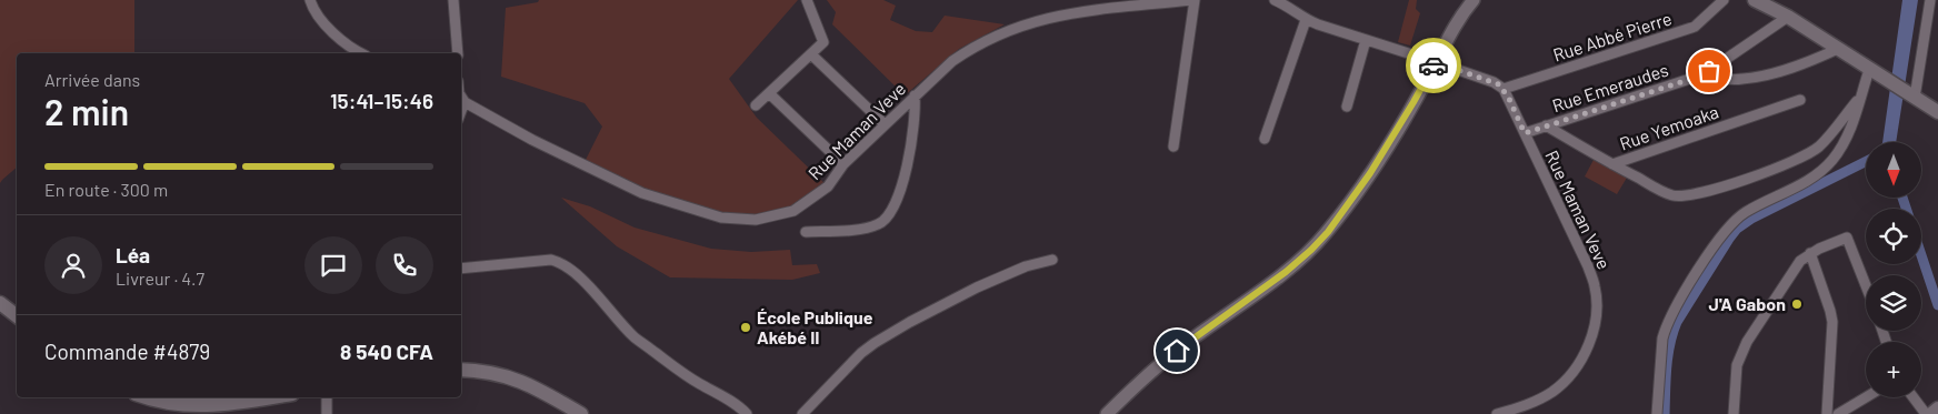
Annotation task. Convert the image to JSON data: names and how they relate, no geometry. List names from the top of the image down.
{
  "streets": {
    "street": [
      "Rue Abbé Pierre",
      "Rue Emeraudes",
      "Rue Yemoaka",
      "Rue Maman Veve"
    ]
  },
  "crossings": [
    ["Rue Abbé Pierre", "Rue Maman Veve"],
    ["Rue Emeraudes", "Rue Maman Veve"]
  ],
  "places": ["J'A Gabon", "École Publique Akébé II"],
  "north": "bottom",
  "page": {
    "heading": ["2 min", "Arrivée dans", "15:41–15:46"],
    "panel": [
      "Léa",
      "Livreur · 4.7",
      "Commande #4879",
      "8 540 CFA"
    ],
    "map_buttons": "+",
    "bar": "En route · 300 m"
  }
}
